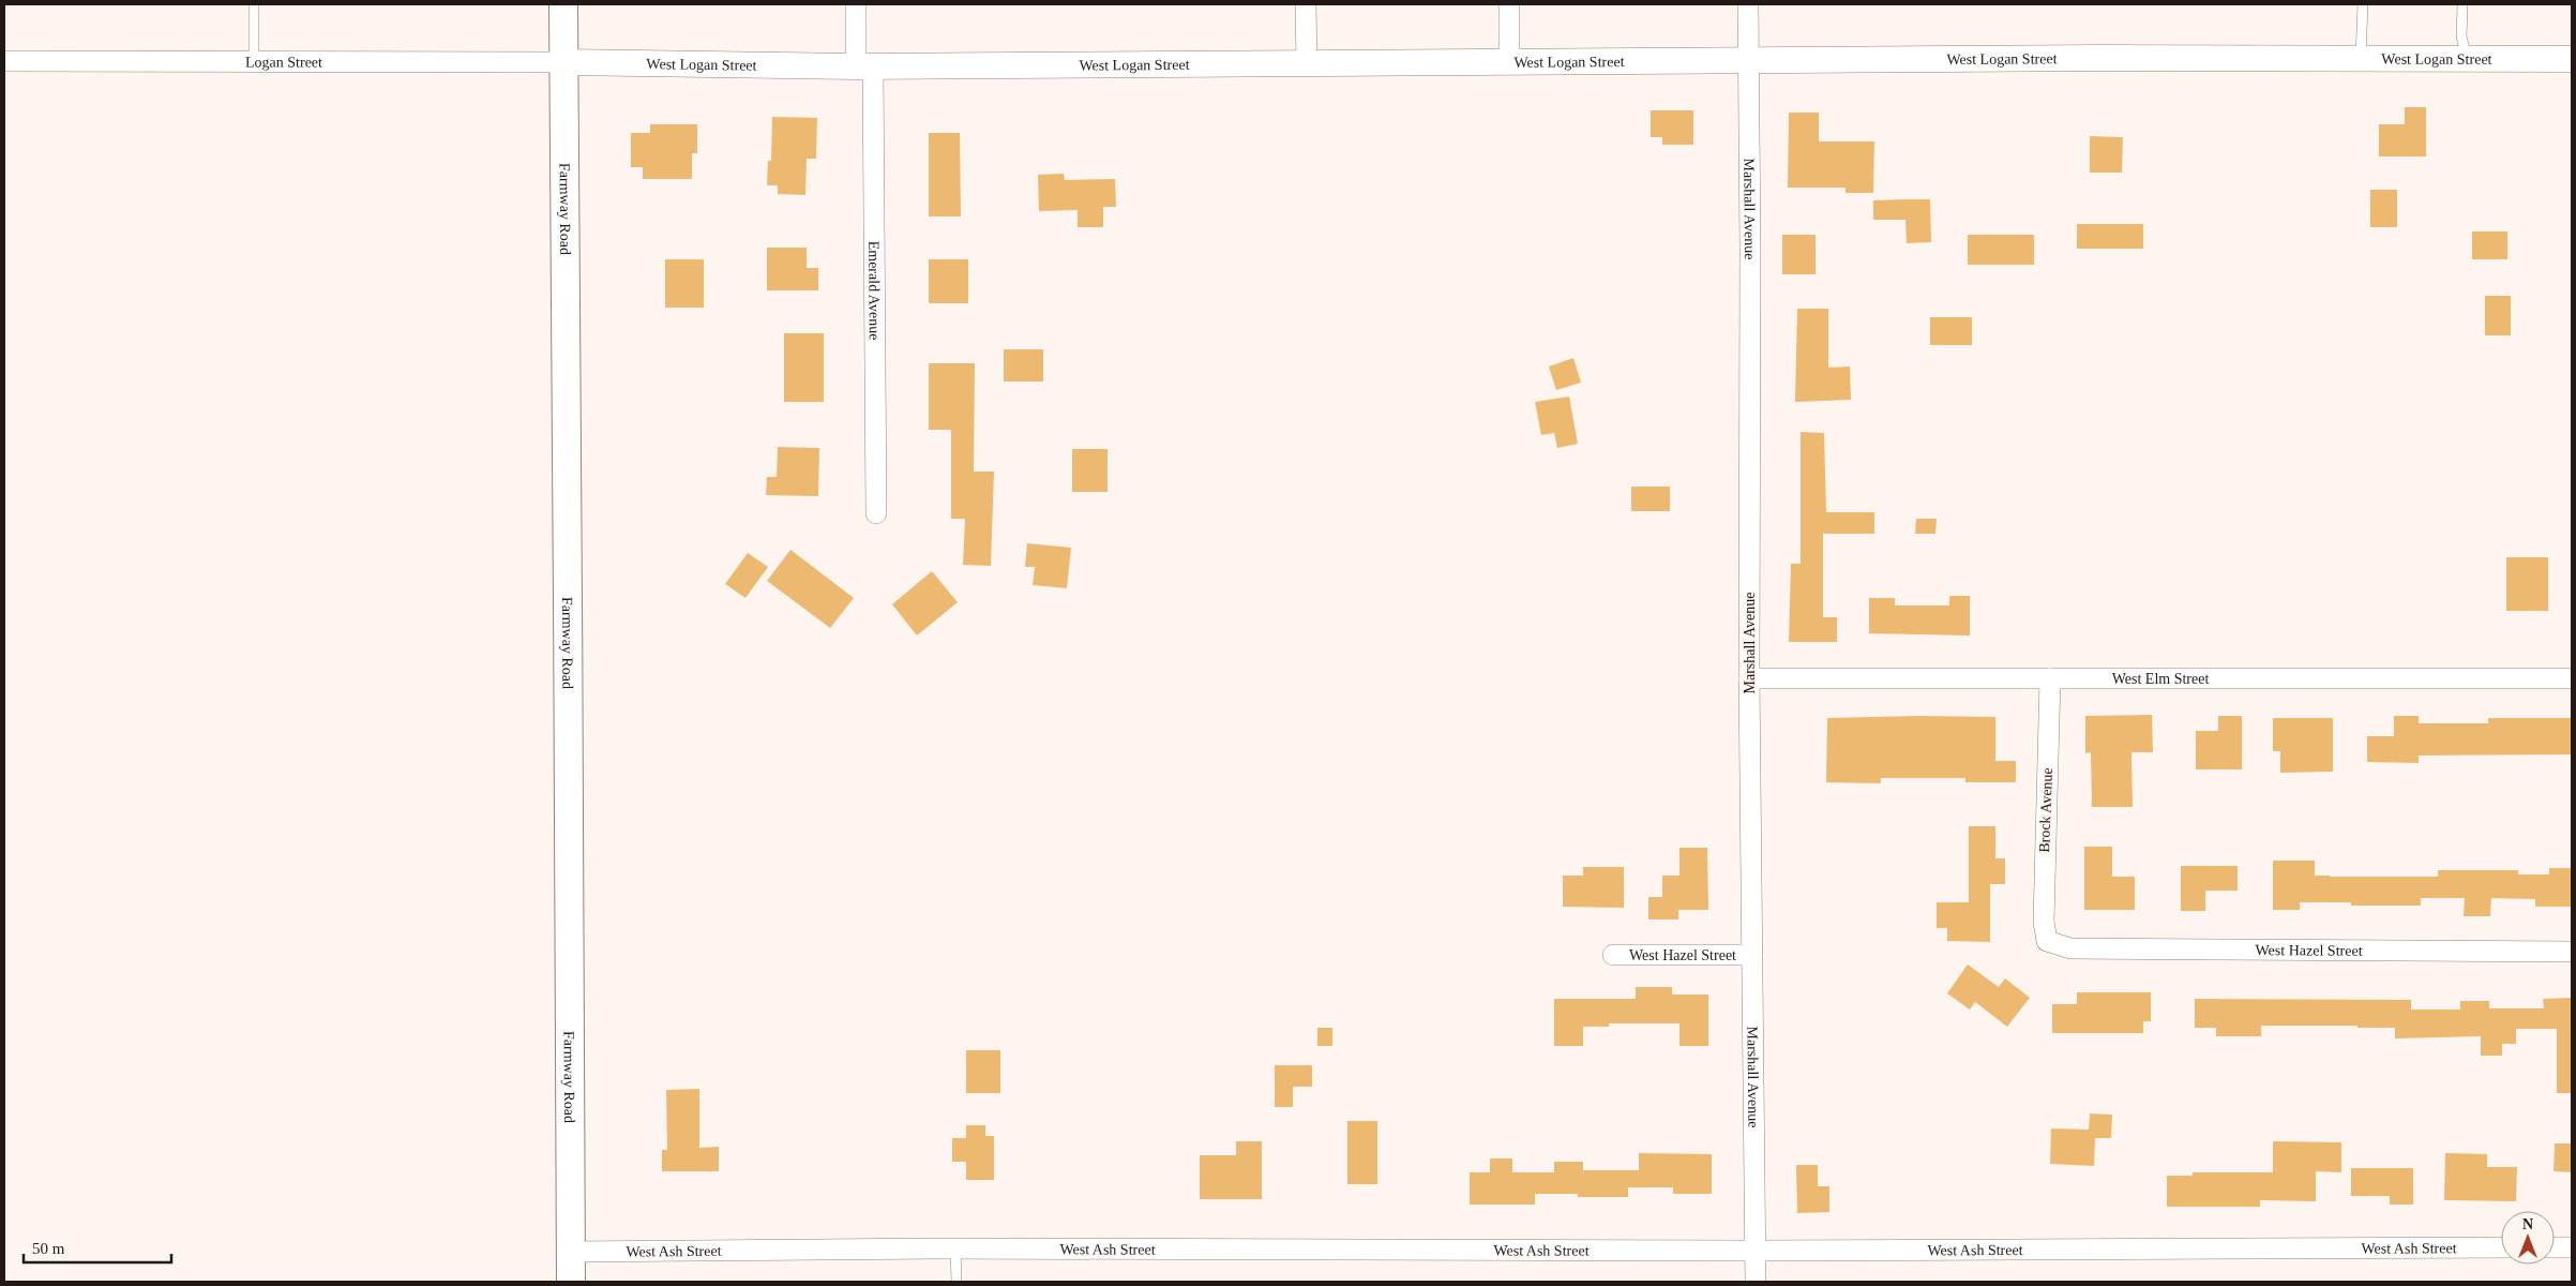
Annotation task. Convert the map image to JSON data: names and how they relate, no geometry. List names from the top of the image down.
{
  "streets": {
    "main road": ["Farmway Road"],
    "street": [
      "West Logan Street",
      "Logan Street",
      "Marshall Avenue",
      "Emerald Avenue",
      "West Elm Street",
      "Brock Avenue",
      "West Hazel Street",
      "West Ash Street"
    ]
  },
  "crossings": [
    ["West Logan Street", "Logan Street"],
    ["West Logan Street", "Farmway Road"],
    ["West Logan Street", "Marshall Avenue"],
    ["West Logan Street", "Emerald Avenue"],
    ["Logan Street", "Farmway Road"],
    ["Farmway Road", "West Ash Street"],
    ["Marshall Avenue", "West Elm Street"],
    ["Marshall Avenue", "West Hazel Street"],
    ["Marshall Avenue", "West Ash Street"],
    ["West Elm Street", "Brock Avenue"],
    ["Brock Avenue", "West Hazel Street"]
  ],
  "scale_bar": "50 m",
  "north": "top"
}
